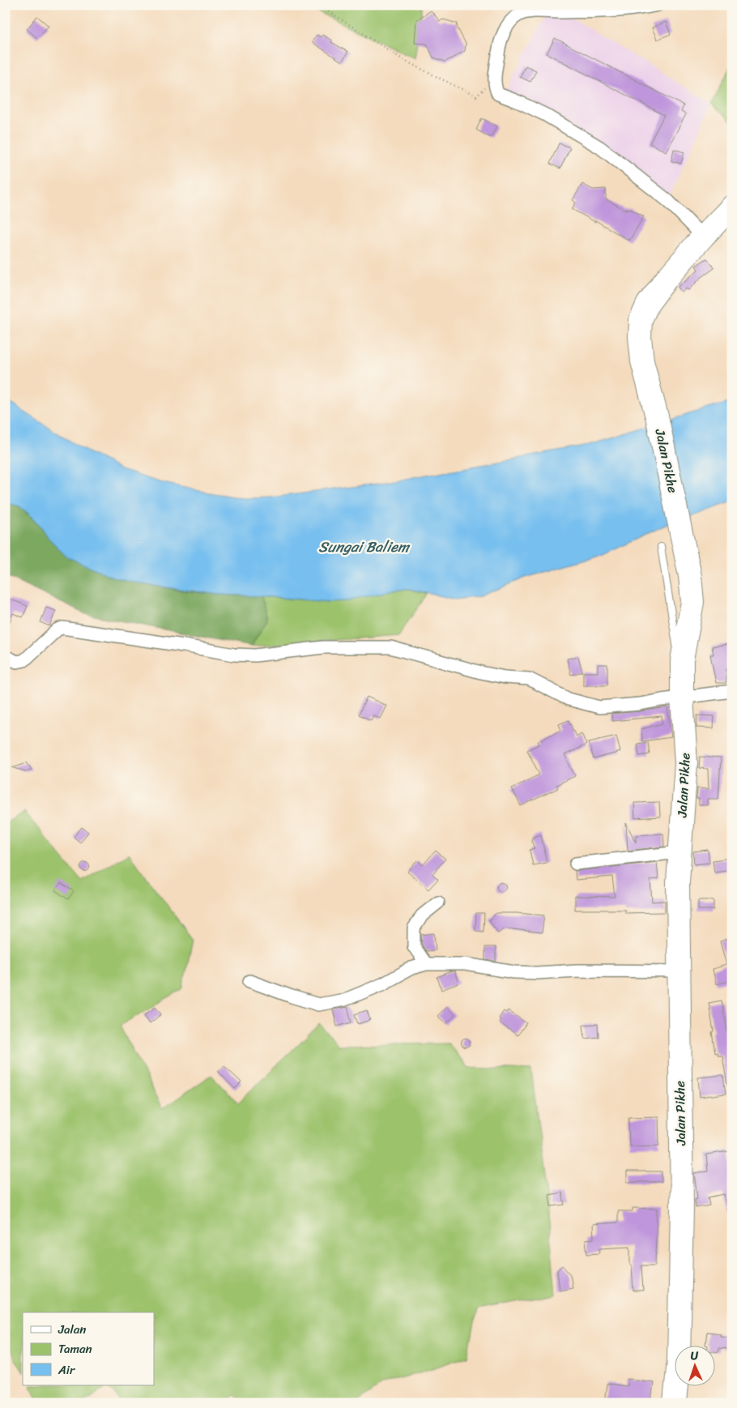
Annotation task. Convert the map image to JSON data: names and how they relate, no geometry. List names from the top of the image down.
{
  "streets": {
    "highway": ["Jalan Pikhe"]
  },
  "water": ["Sungai Baliem"],
  "legend": ["Jalan", "Taman", "Air"],
  "north": "top"
}
